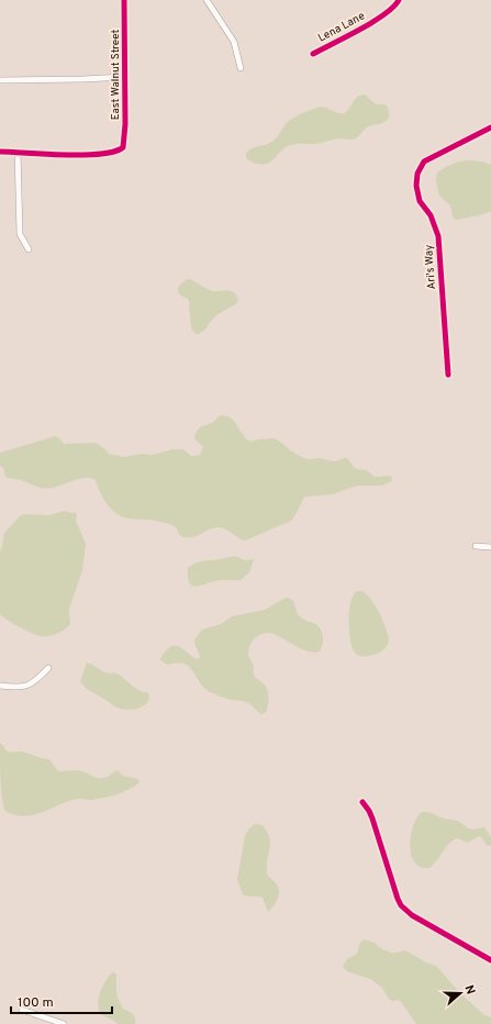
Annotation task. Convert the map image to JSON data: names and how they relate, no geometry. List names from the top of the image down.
{
  "streets": {
    "street": ["Lena Lane", "East Walnut Street", "Ari's Way"]
  },
  "scale_bar": "100 m",
  "north": "right"
}
